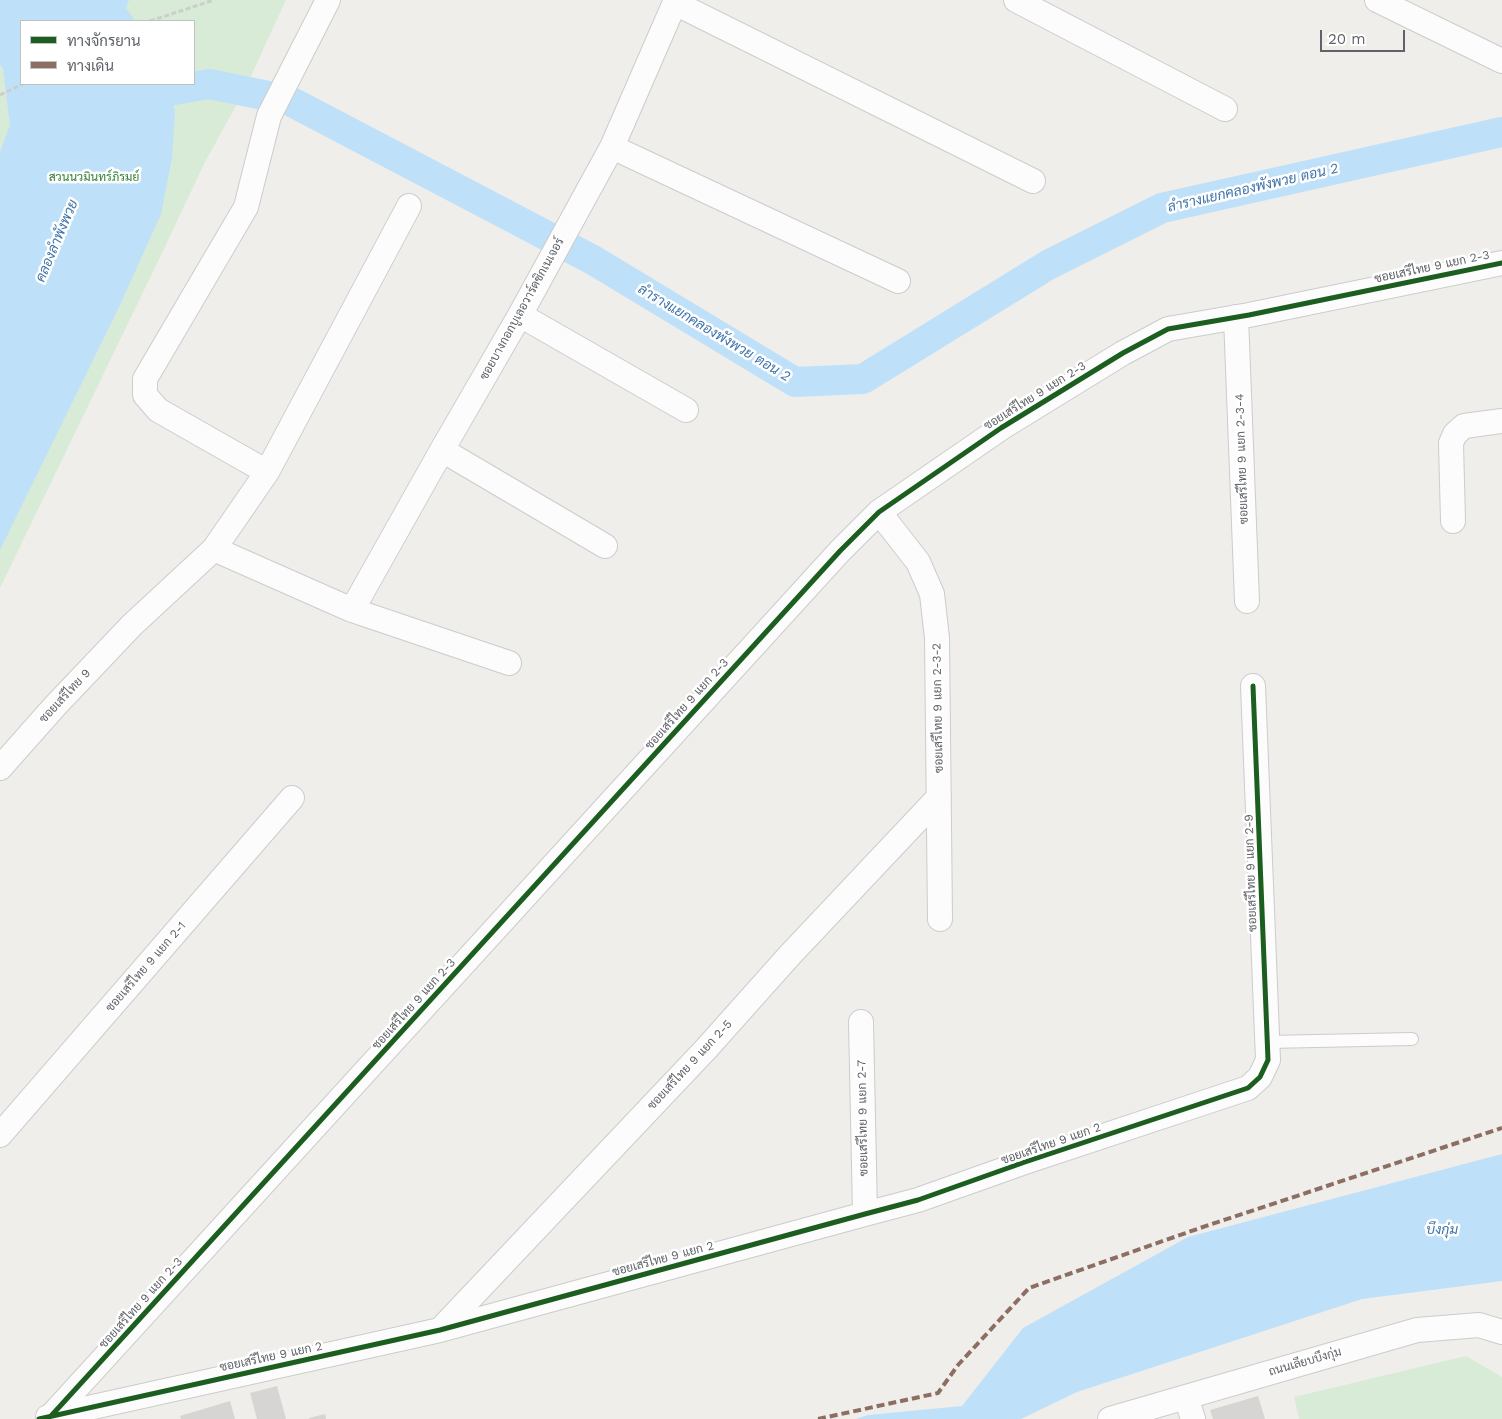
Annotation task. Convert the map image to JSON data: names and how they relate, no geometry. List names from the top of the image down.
{
  "streets": {
    "street": [
      "ซอยเสรีไทย 9 แยก 2-3",
      "ซอยบางกอกบูเลอวาร์ดซิกเนเจอร์",
      "ซอยเสรีไทย 9 แยก 2-3-4",
      "ซอยเสรีไทย 9",
      "ซอยเสรีไทย 9 แยก 2-3-2",
      "ซอยเสรีไทย 9 แยก 2-9",
      "ซอยเสรีไทย 9 แยก 2-1",
      "ซอยเสรีไทย 9 แยก 2-5",
      "ซอยเสรีไทย 9 แยก 2-7",
      "ซอยเสรีไทย 9 แยก 2",
      "ถนนเลียบบึงกุ่ม"
    ]
  },
  "crossings": [
    ["ซอยเสรีไทย 9 แยก 2-3", "ซอยเสรีไทย 9 แยก 2-3-4"],
    ["ซอยเสรีไทย 9 แยก 2-3", "ซอยเสรีไทย 9 แยก 2-3-2"],
    ["ซอยเสรีไทย 9 แยก 2-3", "ซอยเสรีไทย 9 แยก 2"],
    ["ซอยเสรีไทย 9 แยก 2-3-2", "ซอยเสรีไทย 9 แยก 2-5"],
    ["ซอยเสรีไทย 9 แยก 2-9", "ซอยเสรีไทย 9 แยก 2"],
    ["ซอยเสรีไทย 9 แยก 2-5", "ซอยเสรีไทย 9 แยก 2"],
    ["ซอยเสรีไทย 9 แยก 2-7", "ซอยเสรีไทย 9 แยก 2"]
  ],
  "water": ["ลำรางแยกคลองพังพวย ตอน 2", "คลองลำพังพวย", "บึงกุ่ม"],
  "parks": ["สวนนวมินทร์ภิรมย์"],
  "legend": ["ทางจักรยาน", "ทางเดิน"],
  "scale_bar": "20 m"
}
